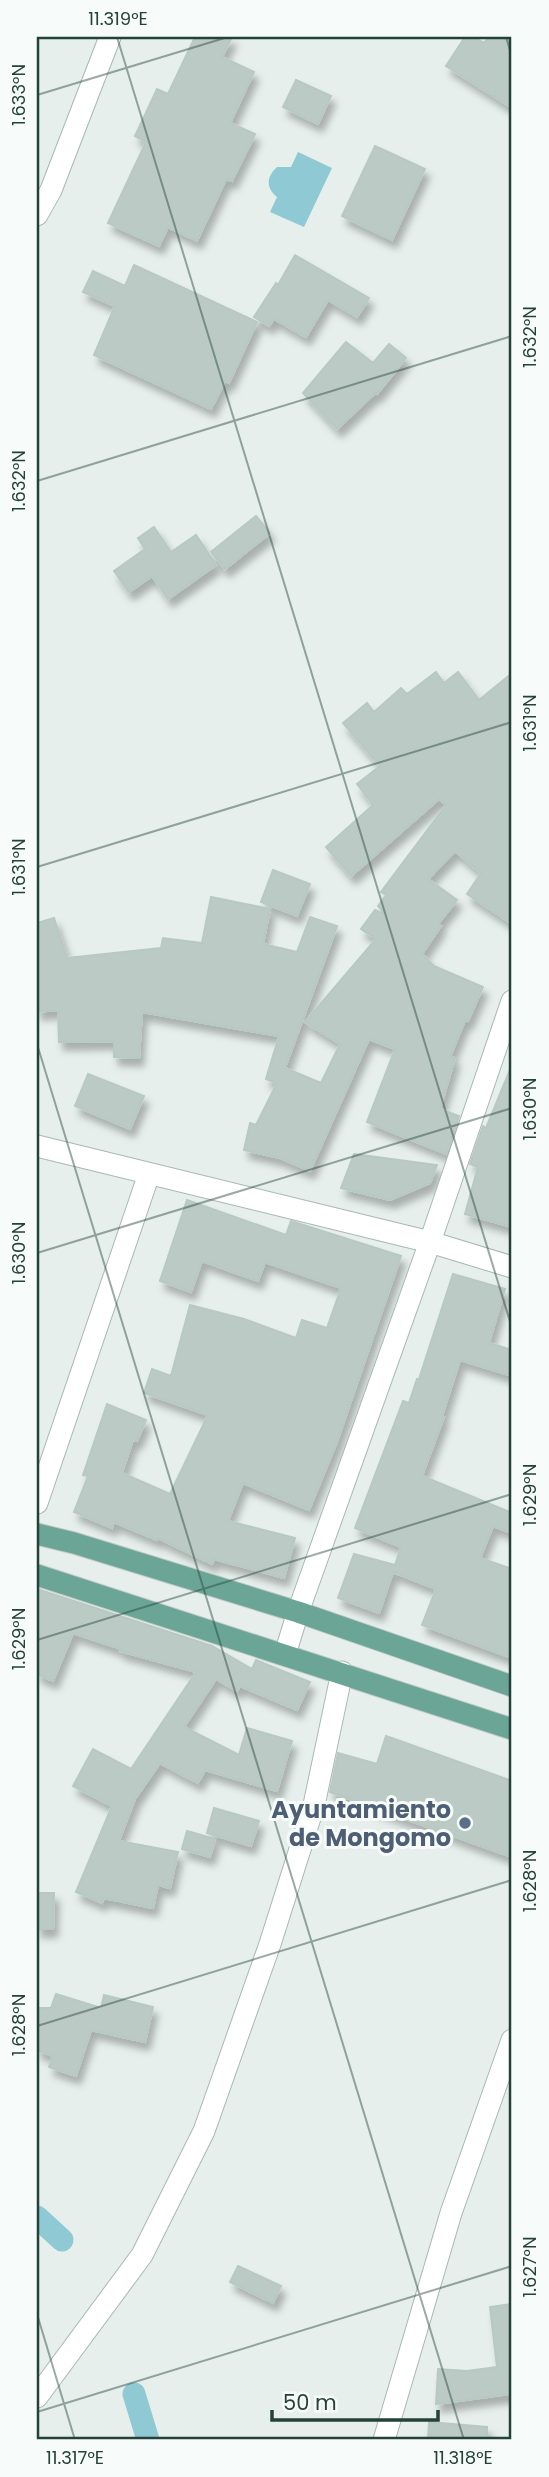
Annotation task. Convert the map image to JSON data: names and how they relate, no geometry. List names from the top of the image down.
{
  "places": ["Ayuntamiento de Mongomo"],
  "scale_bar": "50 m",
  "coordinates": [
    "11.319°E",
    "1.633°N",
    "1.632°N",
    "1.631°N",
    "1.630°N",
    "1.629°N",
    "1.628°N",
    "1.627°N",
    "11.317°E",
    "11.318°E"
  ]
}
